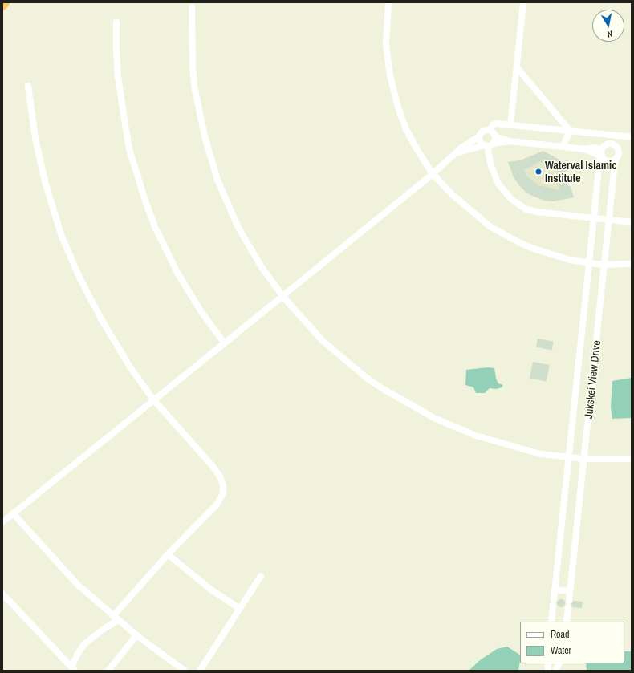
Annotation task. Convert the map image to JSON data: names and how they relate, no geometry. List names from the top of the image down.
{
  "streets": {
    "street": ["Jukskei View Drive"]
  },
  "places": ["Waterval Islamic Institute"],
  "legend": ["Road", "Water"],
  "north": "bottom"
}
